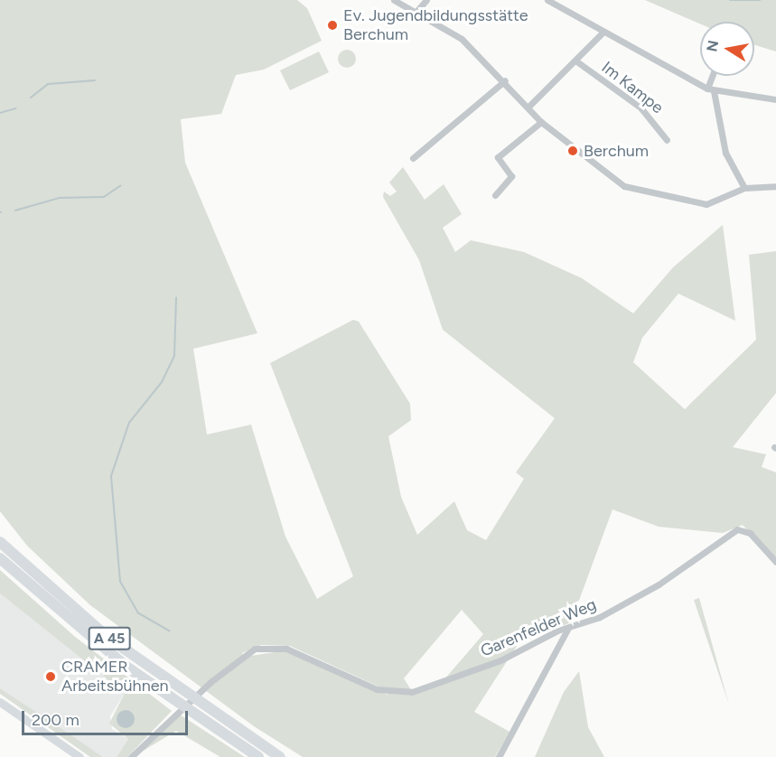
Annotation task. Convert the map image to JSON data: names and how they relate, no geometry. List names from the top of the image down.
{
  "streets": {
    "highway": ["A 45"],
    "street": ["Im Kampe", "Garenfelder Weg"]
  },
  "places": ["Ev. Jugendbildungsstätte Berchum", "Berchum", "CRAMER Arbeitsbühnen"],
  "scale_bar": "200 m",
  "north": "left"
}
